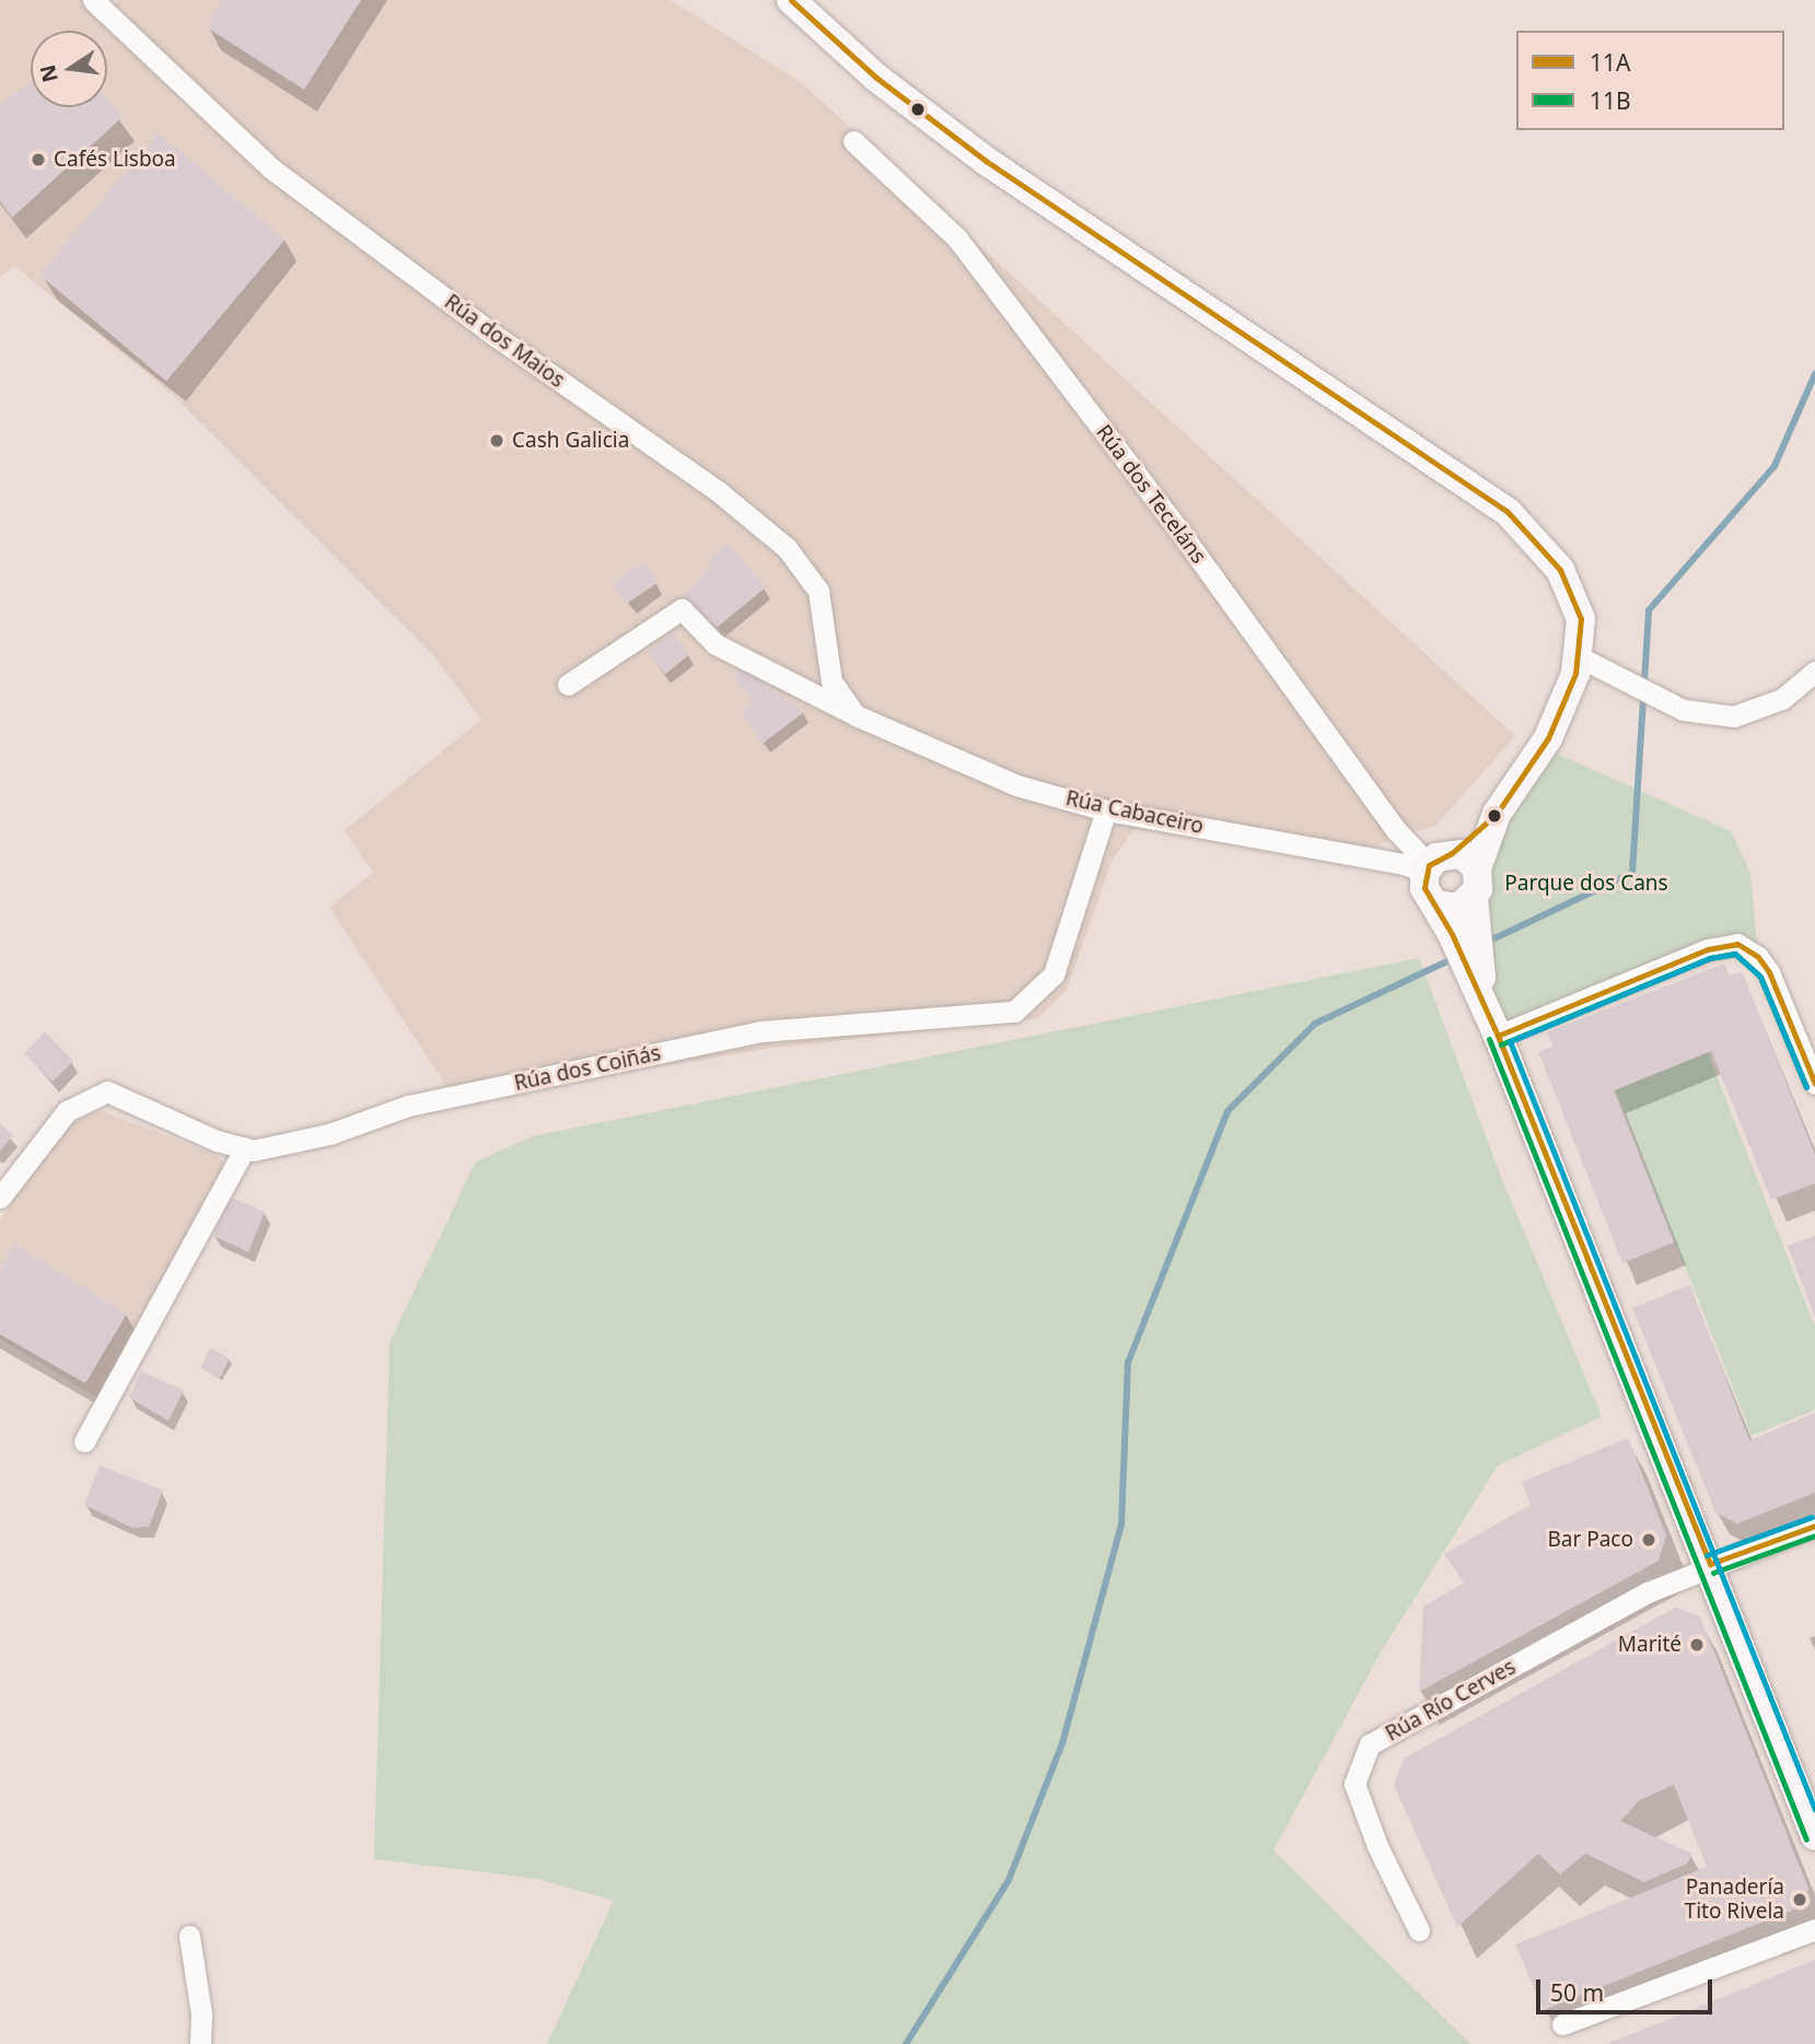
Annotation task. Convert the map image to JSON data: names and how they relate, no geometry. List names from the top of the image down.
{
  "streets": {
    "street": [
      "Rúa dos Maios",
      "Rúa dos Teceláns",
      "Rúa Cabaceiro",
      "Rúa dos Coiñás",
      "Rúa Río Cerves"
    ]
  },
  "crossings": [
    ["Rúa dos Maios", "Rúa Cabaceiro"],
    ["Rúa dos Teceláns", "Rúa Cabaceiro"],
    ["Rúa Cabaceiro", "Rúa dos Coiñás"]
  ],
  "parks": ["Parque dos Cans"],
  "places": [
    "Cafés Lisboa",
    "Cash Galicia",
    "Bar Paco",
    "Marité",
    "Panadería Tito Rivela"
  ],
  "lines": ["transit line 11A", "transit line 11B"],
  "legend": ["11A", "11B"],
  "scale_bar": "50 m",
  "north": "left"
}
